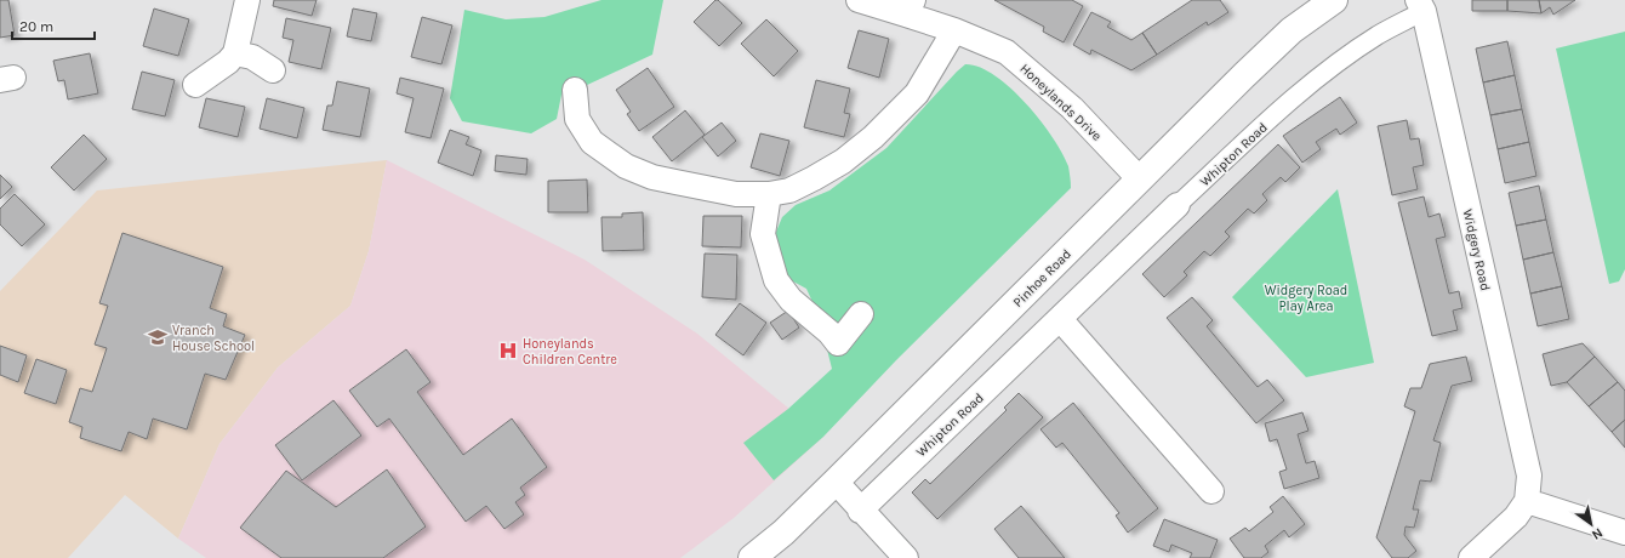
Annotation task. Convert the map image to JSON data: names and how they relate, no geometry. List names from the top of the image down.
{
  "streets": {
    "main road": ["Pinhoe Road"],
    "street": ["Honeylands Drive", "Whipton Road", "Widgery Road"]
  },
  "crossings": [
    ["Honeylands Drive", "Pinhoe Road"],
    ["Whipton Road", "Widgery Road"]
  ],
  "parks": ["Widgery Road Play Area"],
  "places": {
    "school or university": ["Vranch House School"],
    "hospital": ["Honeylands Children Centre"]
  },
  "scale_bar": "20 m",
  "north": "bottom right"
}
